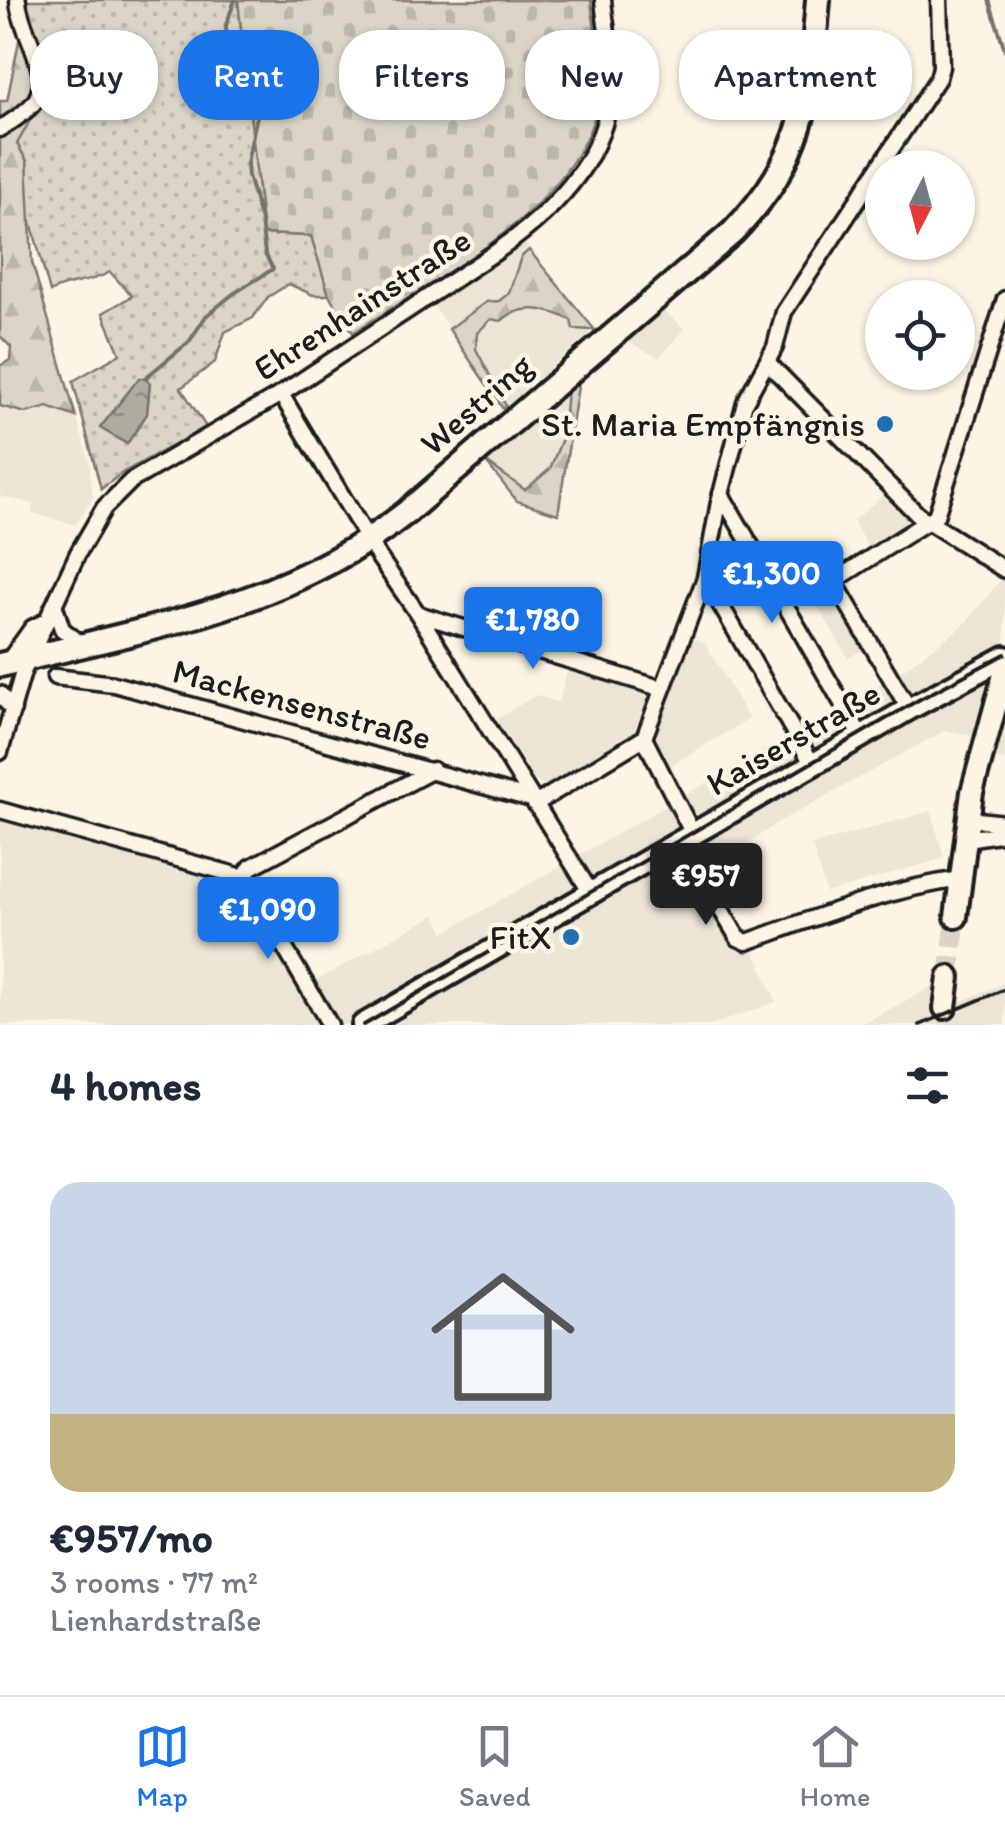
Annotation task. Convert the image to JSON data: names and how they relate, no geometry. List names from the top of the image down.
{
  "streets": {
    "main road": ["Westring", "Kaiserstraße"],
    "street": ["Ehrenhainstraße", "Mackensenstraße"]
  },
  "crossings": [
    ["Ehrenhainstraße", "Westring"]
  ],
  "places": ["St. Maria Empfängnis", "FitX"],
  "north": "bottom",
  "page": {
    "chip": [
      "Buy",
      "Rent",
      "Filters",
      "New",
      "Apartment"
    ],
    "price": [
      "€1,300",
      "€1,780",
      "€957",
      "€1,090"
    ],
    "heading": "4 homes",
    "list": [
      {
        "name": "€957/mo",
        "note": "3 rooms · 77 m² · Lienhardstraße"
      }
    ],
    "tabs": ["Map", "Saved", "Home"]
  }
}
